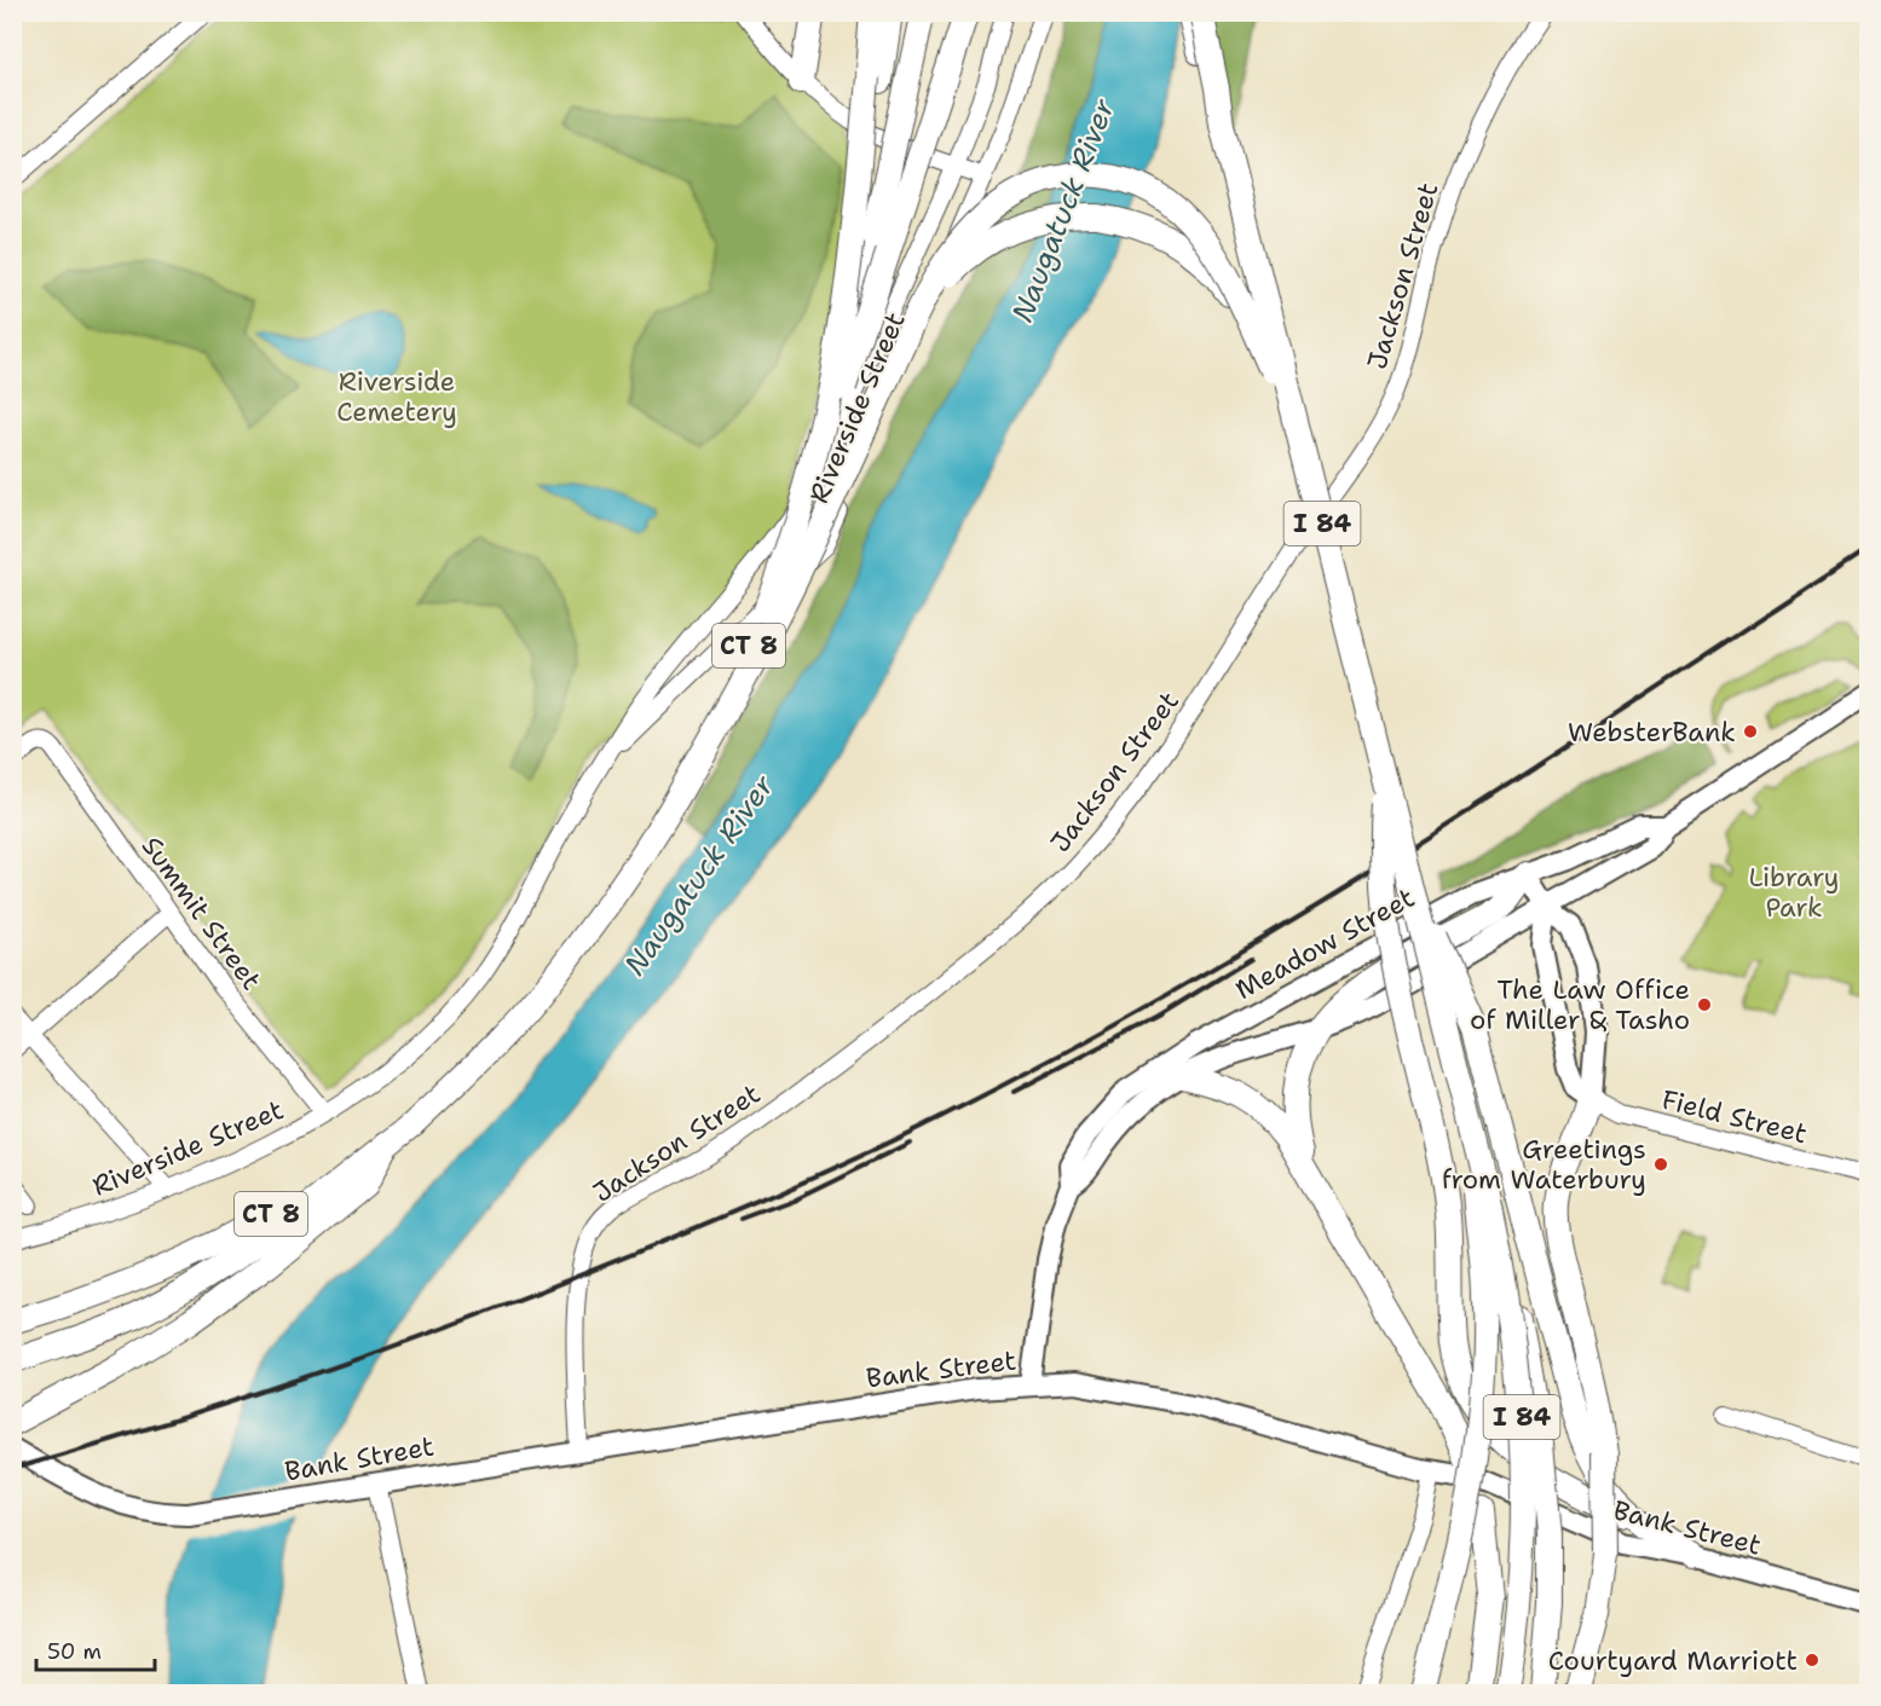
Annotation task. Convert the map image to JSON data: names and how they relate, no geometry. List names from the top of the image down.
{
  "streets": {
    "highway": ["I 84", "CT 8"],
    "main road": ["Meadow Street", "Field Street", "Bank Street"],
    "street": ["Jackson Street", "Riverside Street", "Summit Street"]
  },
  "crossings": [
    ["Jackson Street", "Bank Street"],
    ["Riverside Street", "Summit Street"],
    ["Meadow Street", "Field Street"],
    ["Meadow Street", "Bank Street"]
  ],
  "water": ["Naugatuck River"],
  "parks": ["Riverside Cemetery", "Library Park"],
  "places": [
    "WebsterBank",
    "The Law Office of Miller & Tasho",
    "Greetings from Waterbury",
    "Courtyard Marriott"
  ],
  "scale_bar": "50 m"
}
